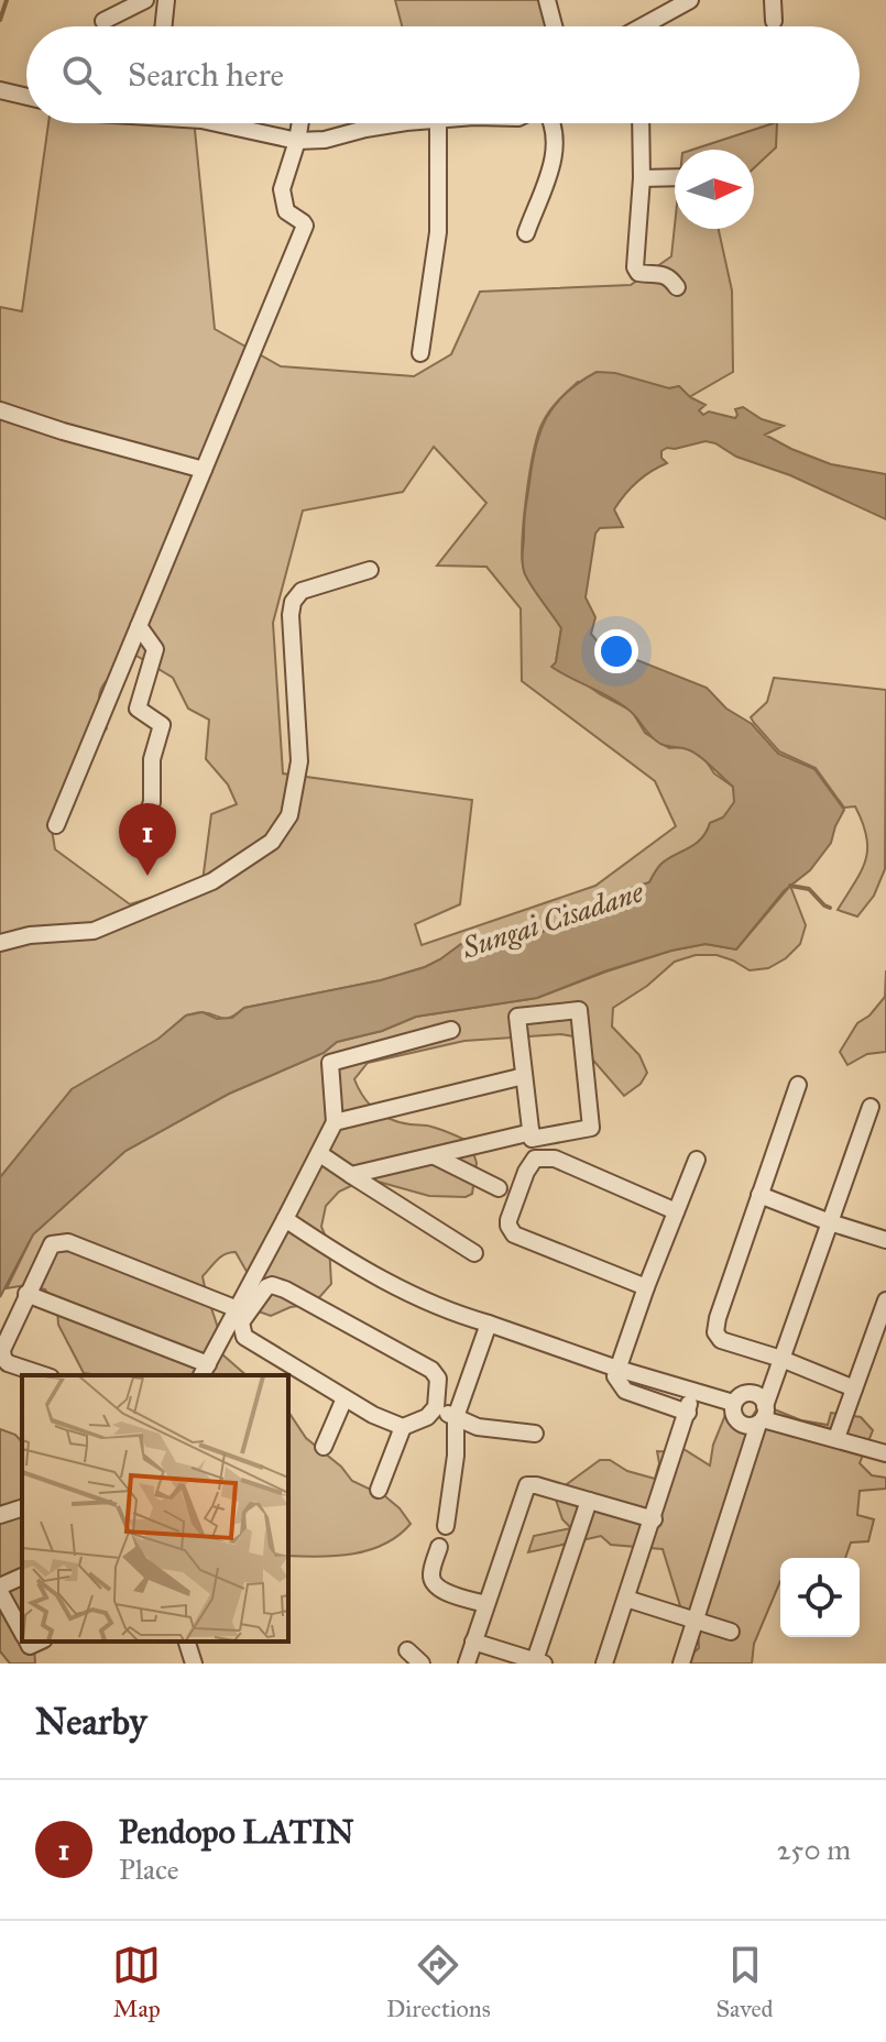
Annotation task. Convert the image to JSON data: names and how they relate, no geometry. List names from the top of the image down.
{
  "water": ["Sungai Cisadane"],
  "north": "right",
  "page": {
    "search": "Search here",
    "pins": "1",
    "heading": "Nearby",
    "list": [
      {
        "mark": "1",
        "name": "Pendopo LATIN",
        "note": "Place",
        "value": "250 m"
      }
    ],
    "nav": ["Map", "Directions", "Saved"]
  }
}
